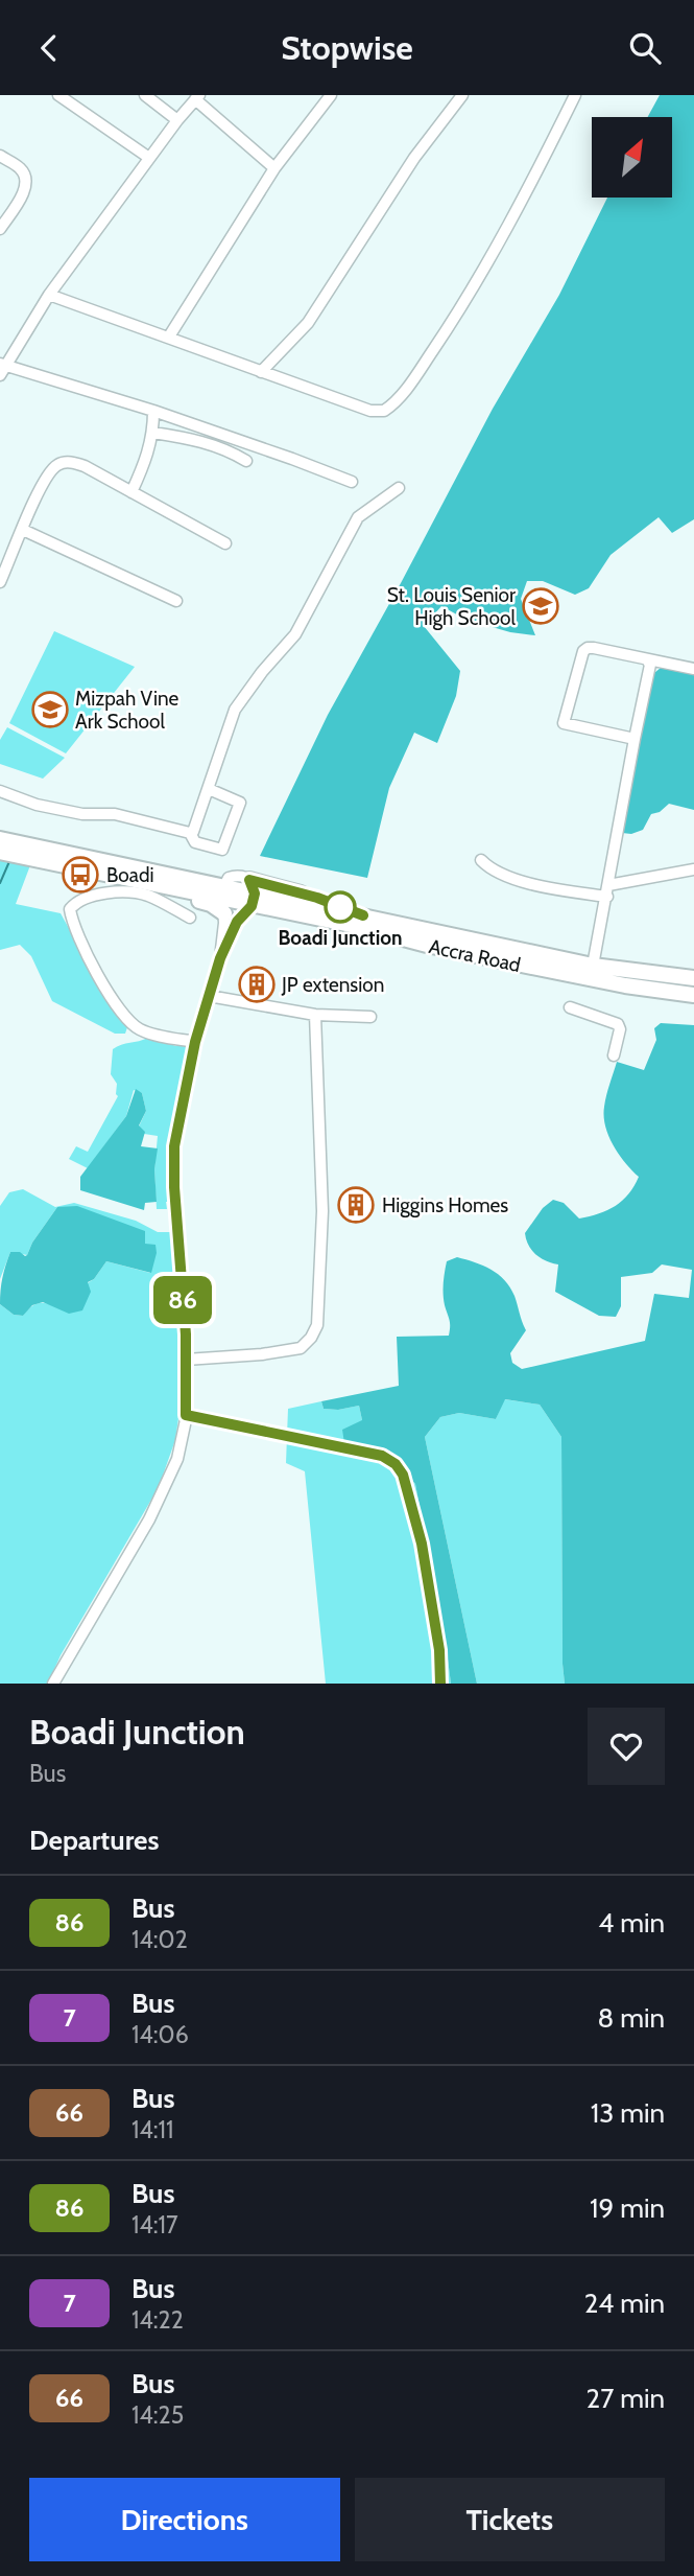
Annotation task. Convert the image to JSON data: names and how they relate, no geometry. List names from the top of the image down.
{
  "streets": {
    "highway": ["Accra Road"]
  },
  "places": {
    "school or university": ["St. Louis Senior High School", "Mizpah Vine Ark School"],
    "bus stop": ["Boadi"],
    "other": ["Boadi Junction"],
    "building": ["JP extension", "Higgins Homes"]
  },
  "lines": ["bus line 86"],
  "north": "top right",
  "page": {
    "header": "Stopwise",
    "on_map": "86",
    "heading": [
      ["Boadi Junction", "Bus"],
      "Departures"
    ],
    "list": [
      {
        "mark": "86",
        "name": "Bus",
        "note": "14:02",
        "value": "4 min"
      },
      {
        "mark": "7",
        "name": "Bus",
        "note": "14:06",
        "value": "8 min"
      },
      {
        "mark": "66",
        "name": "Bus",
        "note": "14:11",
        "value": "13 min"
      },
      {
        "mark": "86",
        "name": "Bus",
        "note": "14:17",
        "value": "19 min"
      },
      {
        "mark": "7",
        "name": "Bus",
        "note": "14:22",
        "value": "24 min"
      },
      {
        "mark": "66",
        "name": "Bus",
        "note": "14:25",
        "value": "27 min"
      }
    ],
    "buttons": ["Directions", "Tickets"]
  }
}
